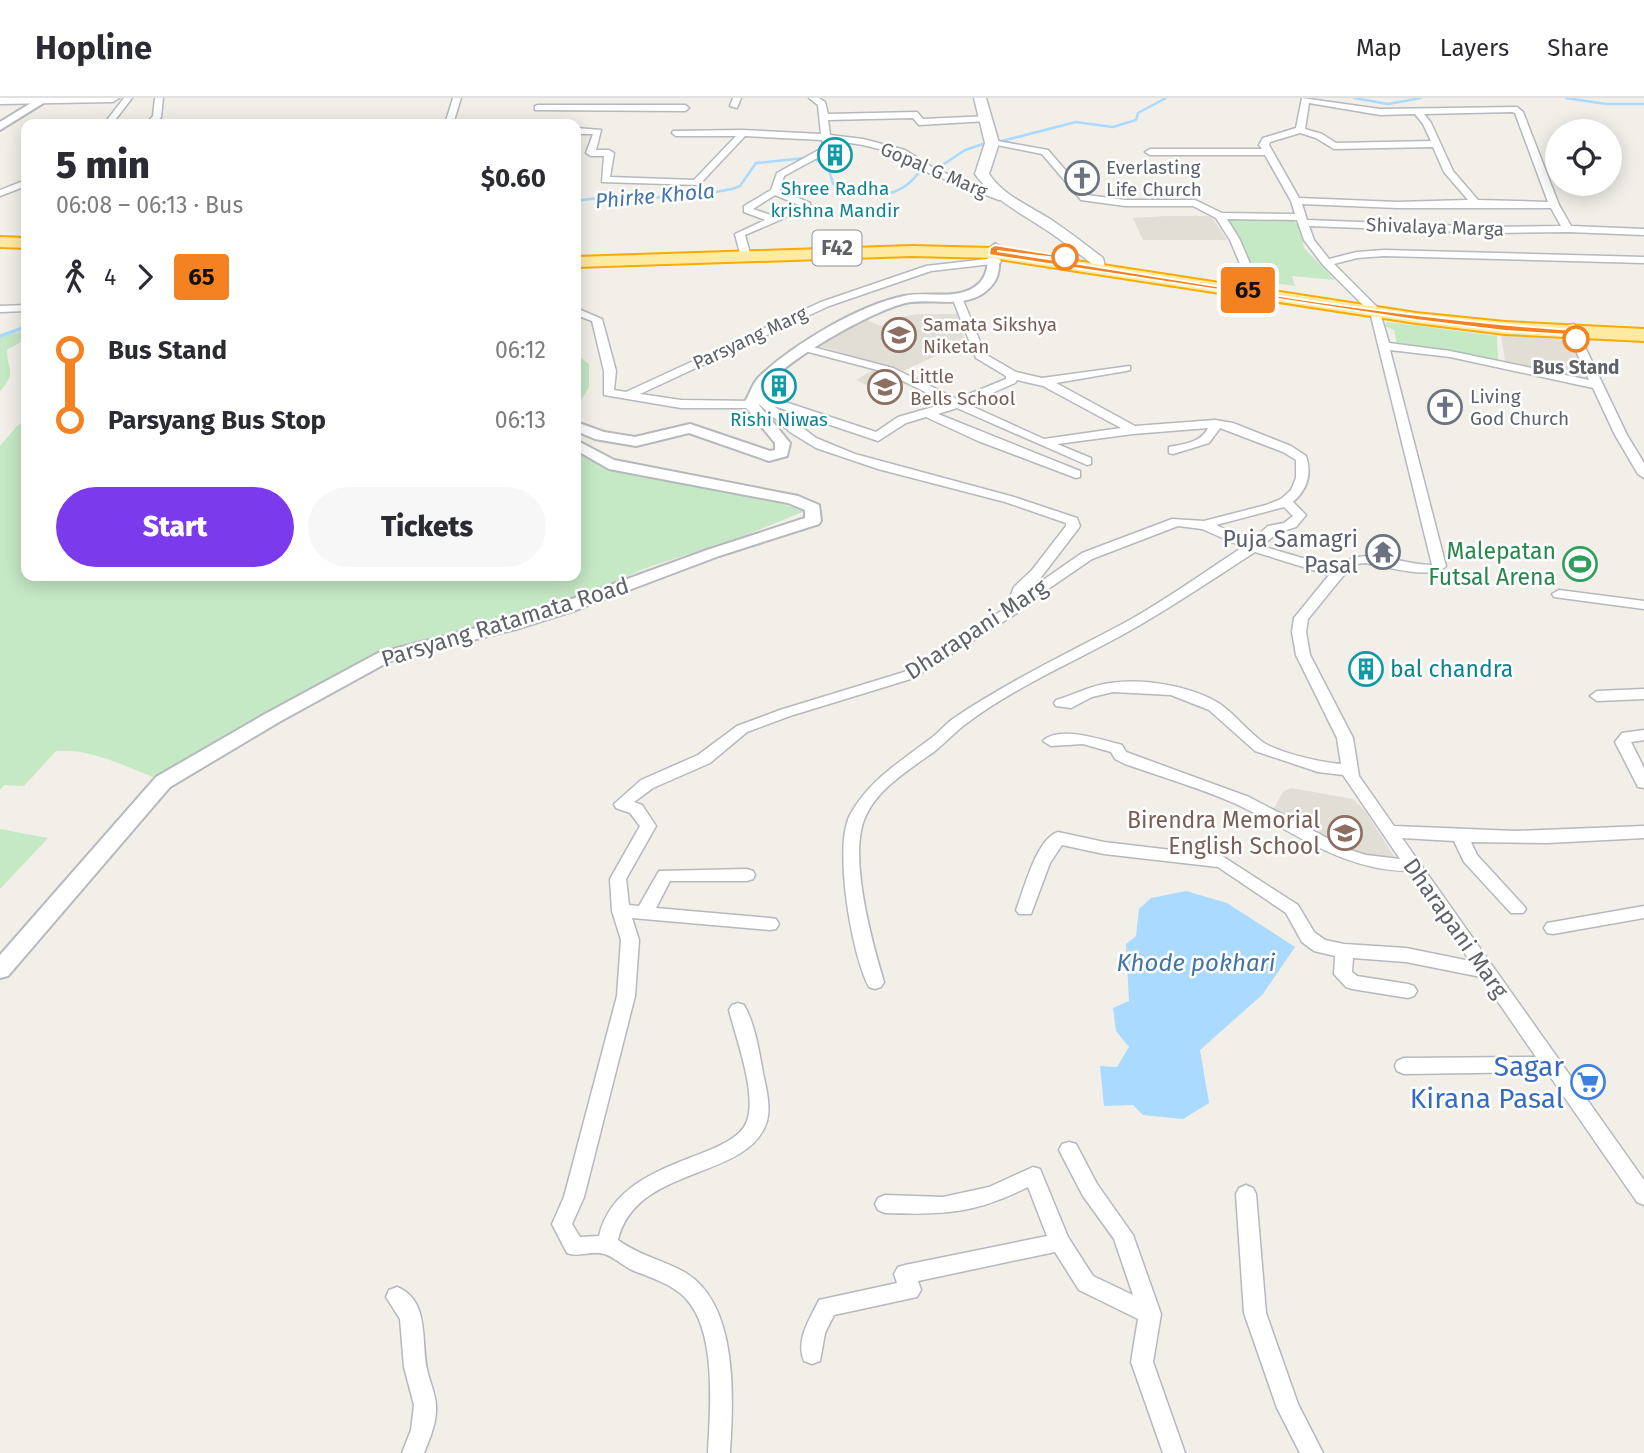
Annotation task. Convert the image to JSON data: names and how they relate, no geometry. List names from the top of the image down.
{
  "streets": {
    "highway": ["F42"],
    "street": [
      "Gopal G Marg",
      "Shivalaya Marga",
      "Parsyang Marg",
      "Parsyang Ratamata Road",
      "Dharapani Marg"
    ]
  },
  "crossings": [
    ["F42", "Parsyang Marg"],
    ["F42", "Dharapani Marg"]
  ],
  "water": ["Phirke Khola", "Khode pokhari"],
  "places": {
    "building": ["Shree Radha krishna Mandir", "Rishi Niwas", "bal chandra"],
    "church": ["Everlasting Life Church", "Living God Church"],
    "school or university": ["Samata Sikshya Niketan", "Little Bells School", "Birendra Memorial English School"],
    "other": ["Bus Stand"],
    "temple": ["Puja Samagri Pasal"],
    "sports": ["Malepatan Futsal Arena"],
    "supermarket": ["Sagar Kirana Pasal"]
  },
  "lines": ["bus line 65"],
  "page": {
    "header": "Hopline",
    "nav": ["Map", "Layers", "Share"],
    "on_map": "65",
    "heading": ["5 min", "06:08 – 06:13 · Bus", "$0.60"],
    "legs": ["4", "65"],
    "list": [
      {
        "name": "Bus Stand",
        "value": "06:12"
      },
      {
        "name": "Parsyang Bus Stop",
        "value": "06:13"
      }
    ],
    "buttons": ["Start", "Tickets"]
  }
}
